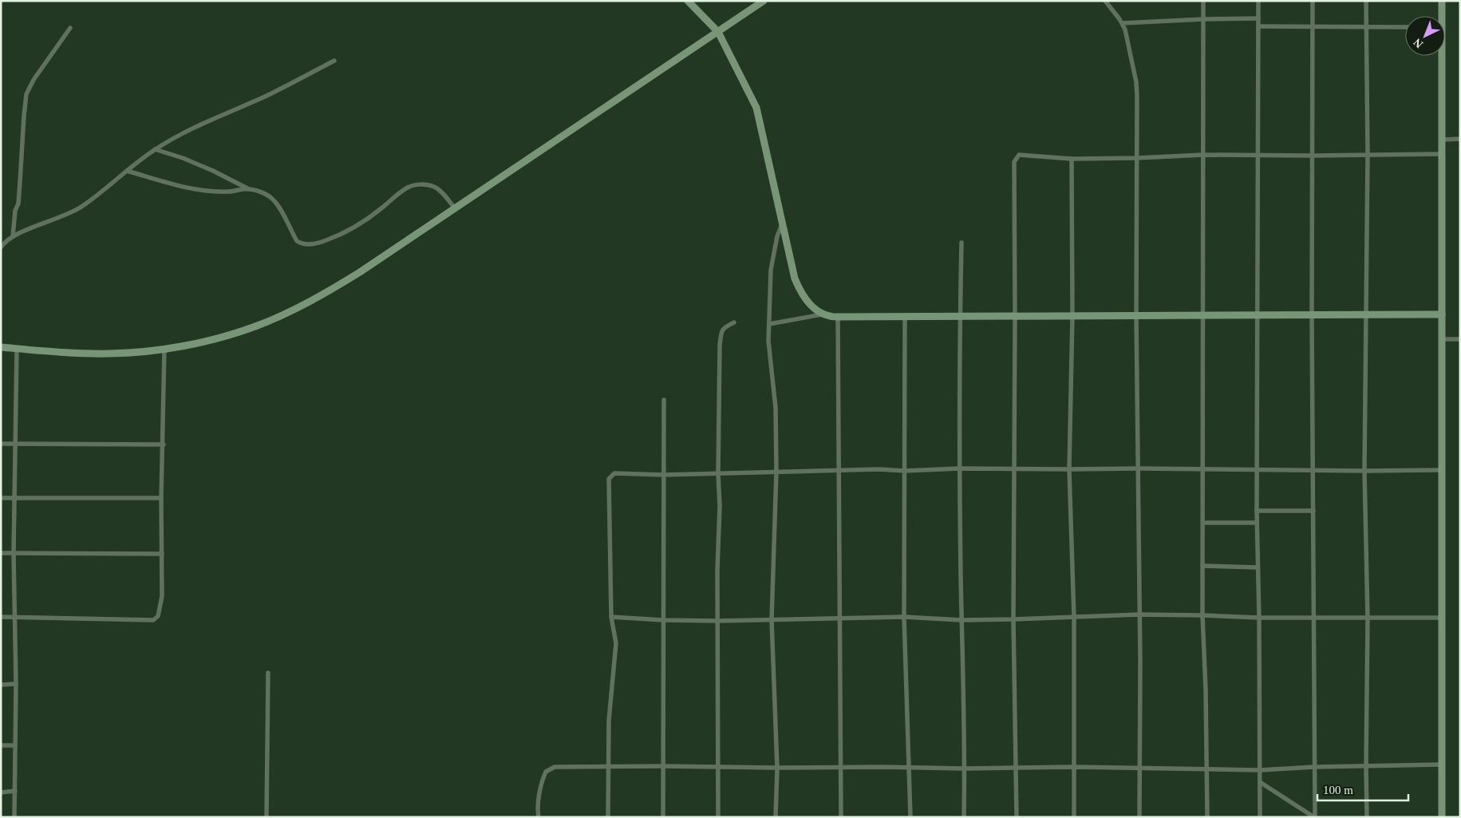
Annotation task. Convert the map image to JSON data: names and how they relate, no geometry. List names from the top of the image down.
{
  "scale_bar": "100 m",
  "north": "bottom left"
}
